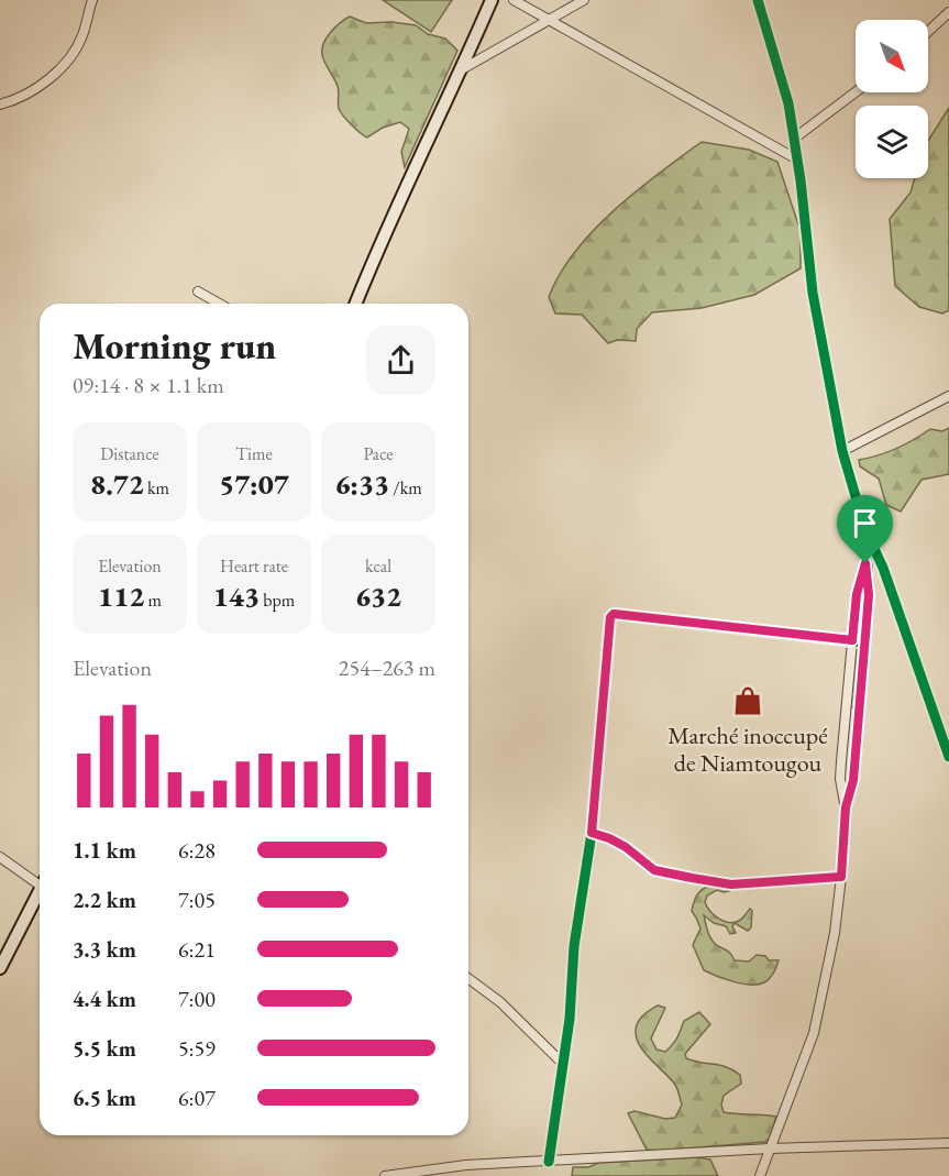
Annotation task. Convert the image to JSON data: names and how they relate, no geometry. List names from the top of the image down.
{
  "places": {
    "shop": ["Marché inoccupé de Niamtougou"]
  },
  "north": "bottom right",
  "page": {
    "heading": ["Morning run", "09:14 · 8 × 1.1 km"],
    "stats": [
      ["Distance", "8.72 km"],
      ["Time", "57:07"],
      ["Pace", "6:33 /km"],
      ["Elevation", "112 m"],
      ["Heart rate", "143 bpm"],
      ["kcal", "632"]
    ],
    "chart": ["Elevation", "254–263 m"],
    "list": [
      {
        "name": "1.1 km",
        "note": "6:28"
      },
      {
        "name": "2.2 km",
        "note": "7:05"
      },
      {
        "name": "3.3 km",
        "note": "6:21"
      },
      {
        "name": "4.4 km",
        "note": "7:00"
      },
      {
        "name": "5.5 km",
        "note": "5:59"
      },
      {
        "name": "6.5 km",
        "note": "6:07"
      }
    ]
  }
}
